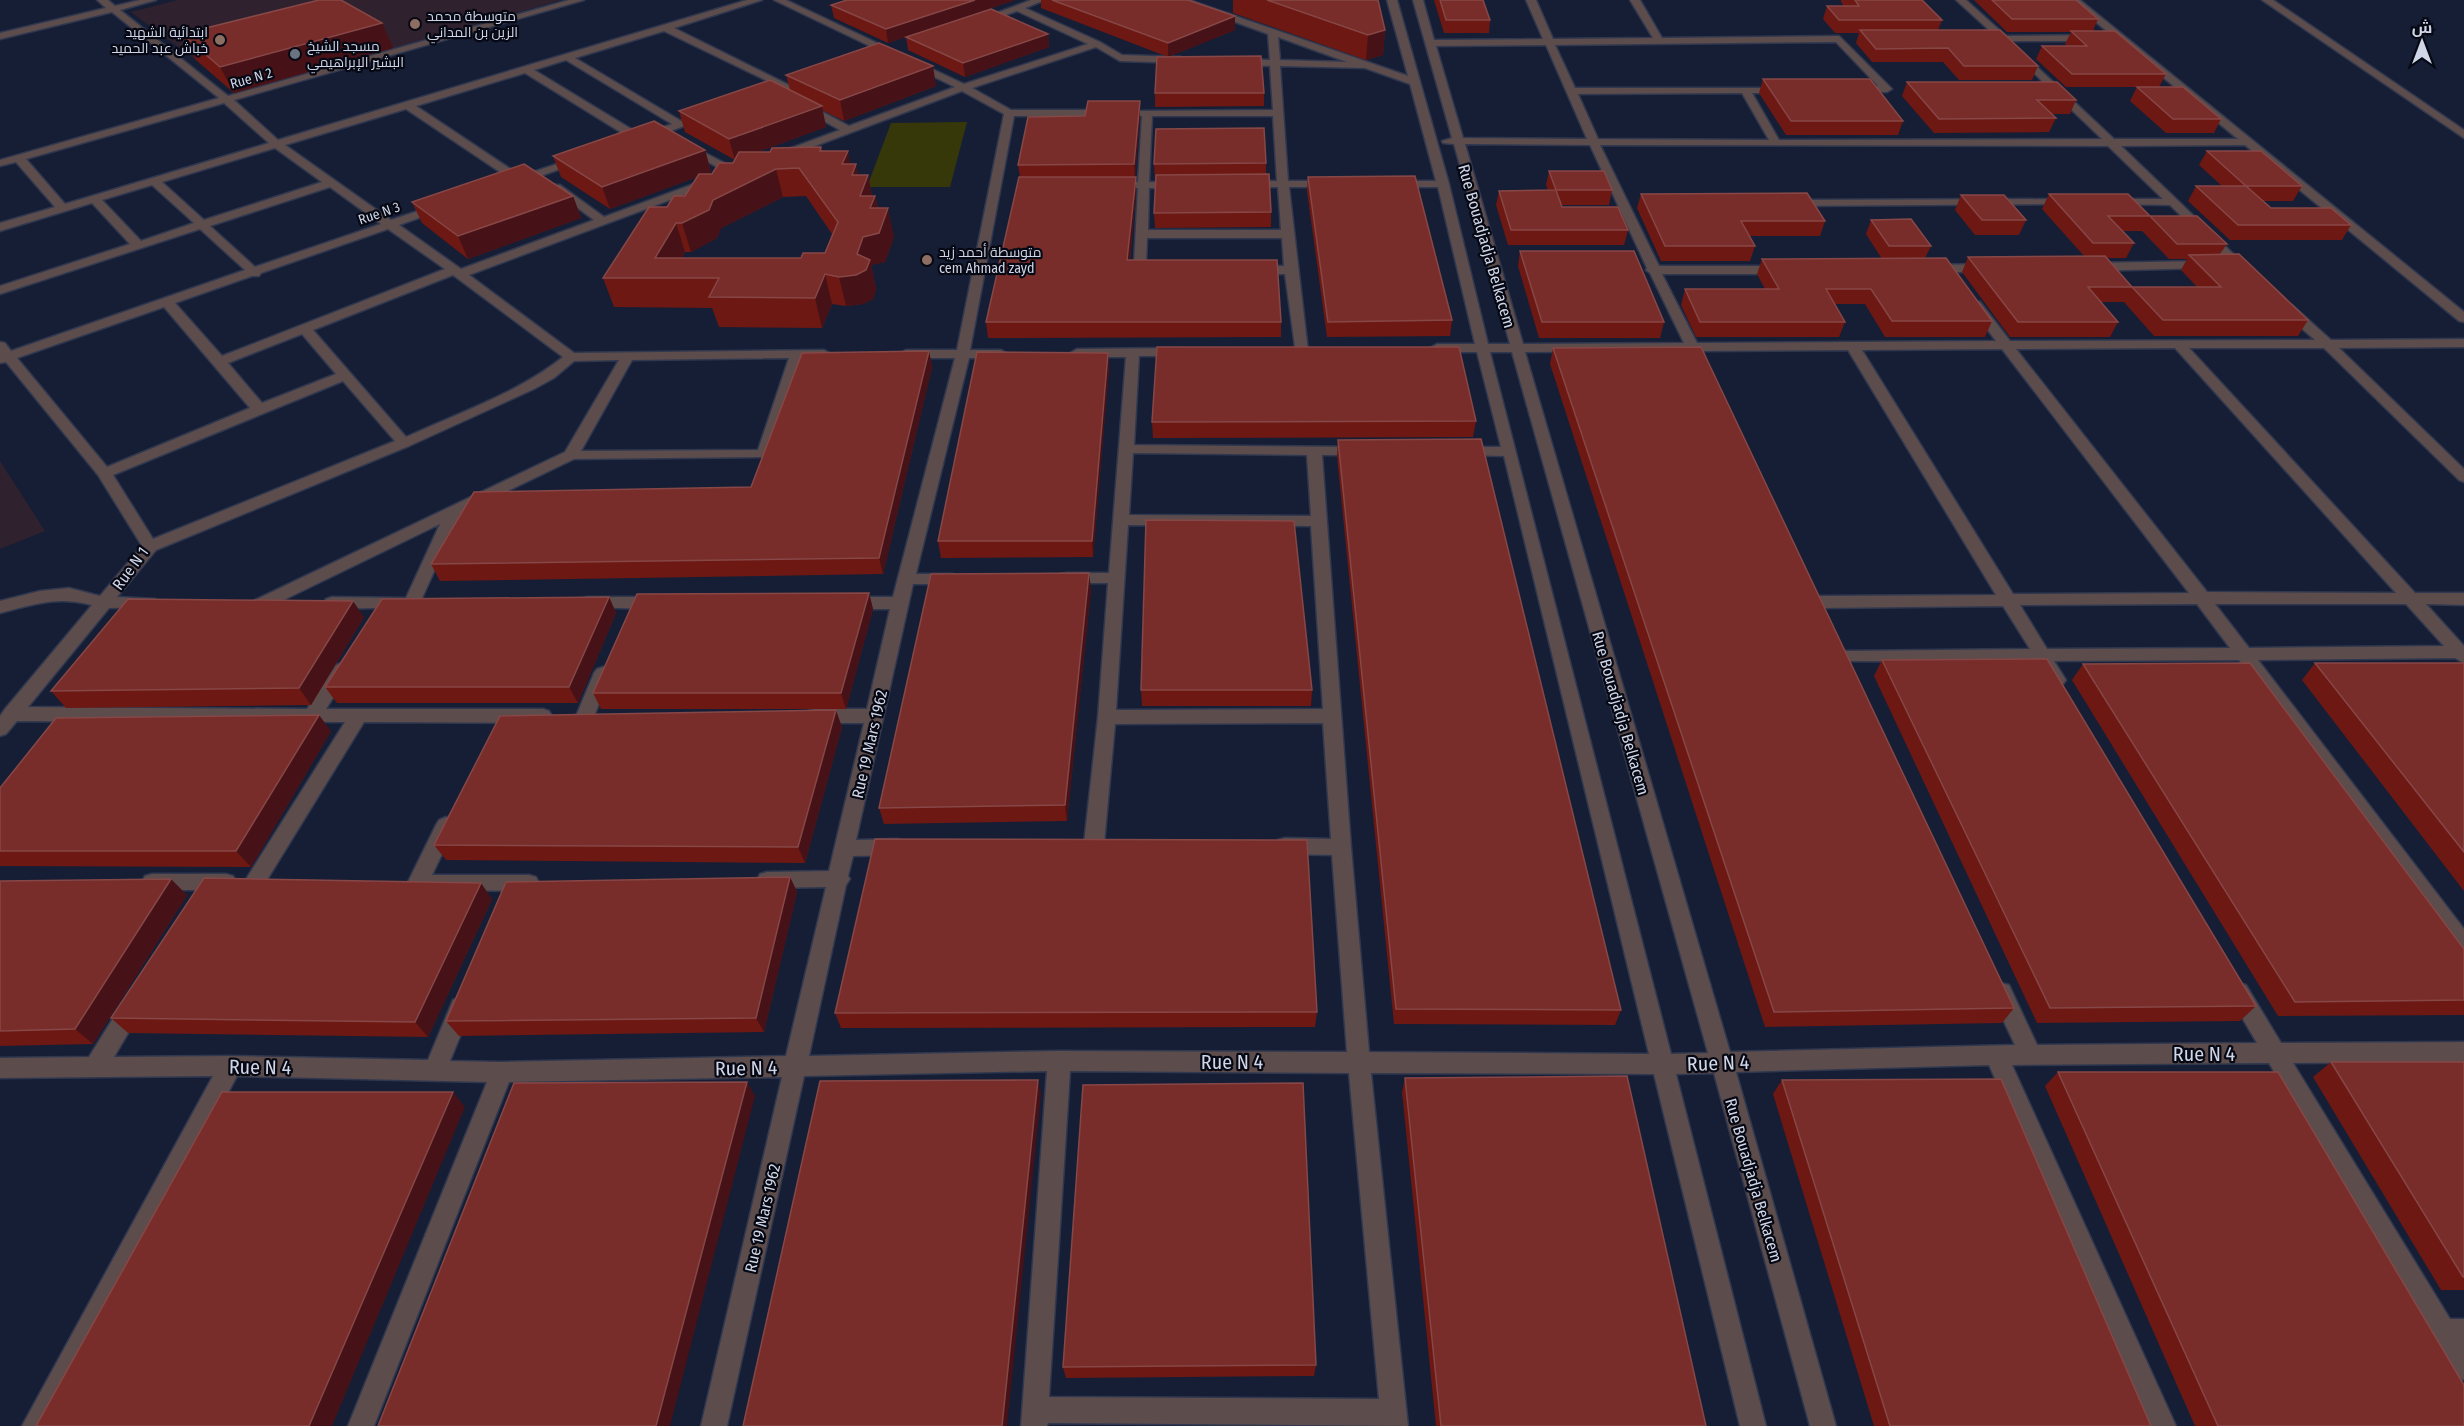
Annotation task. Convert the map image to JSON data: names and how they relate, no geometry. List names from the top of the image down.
{
  "streets": {
    "street": [
      "Rue N 2",
      "Rue N 3",
      "Rue Bouadjadja Belkacem",
      "Rue N 1",
      "Rue 19 Mars 1962",
      "Rue N 4"
    ]
  },
  "crossings": [
    ["Rue N 3", "Rue N 1"],
    ["Rue Bouadjadja Belkacem", "Rue N 4"],
    ["Rue 19 Mars 1962", "Rue N 4"]
  ],
  "places": [
    "متوسطة محمد الزين بن المداني",
    "ابتدائية الشهيد خباش عبد الحميد",
    "مسجد الشيخ البشير الإبراهيمي",
    "متوسطة أحمد زيد cem Ahmad zayd"
  ],
  "north": "top"
}
